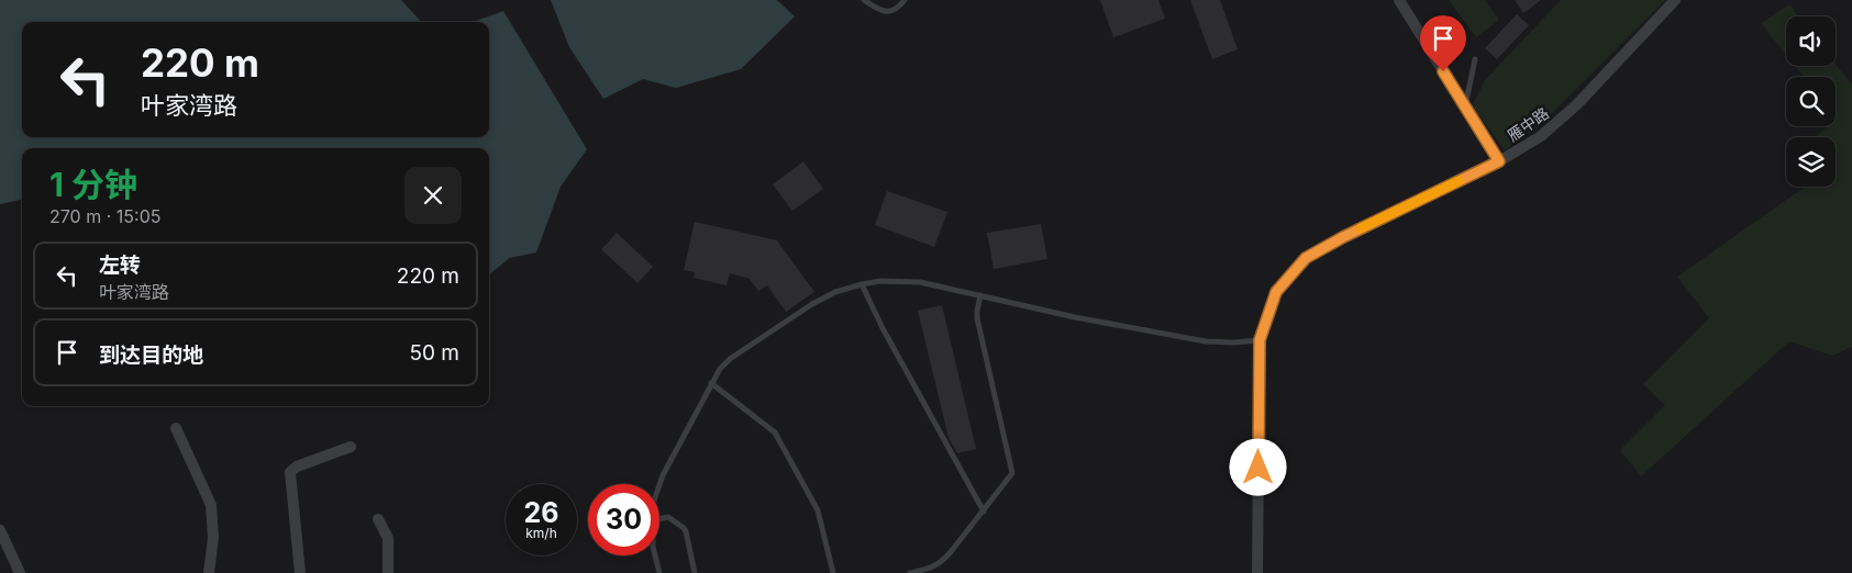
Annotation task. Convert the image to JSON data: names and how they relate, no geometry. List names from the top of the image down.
{
  "streets": {
    "street": ["雁中路"]
  },
  "page": {
    "turn": ["220 m", "叶家湾路"],
    "heading": ["1 分钟", "270 m · 15:05"],
    "list": [
      {
        "name": "左转",
        "note": "叶家湾路",
        "value": "220 m"
      },
      {
        "name": "到达目的地",
        "value": "50 m"
      }
    ],
    "speed": "26 km/h",
    "limit": "30"
  }
}
